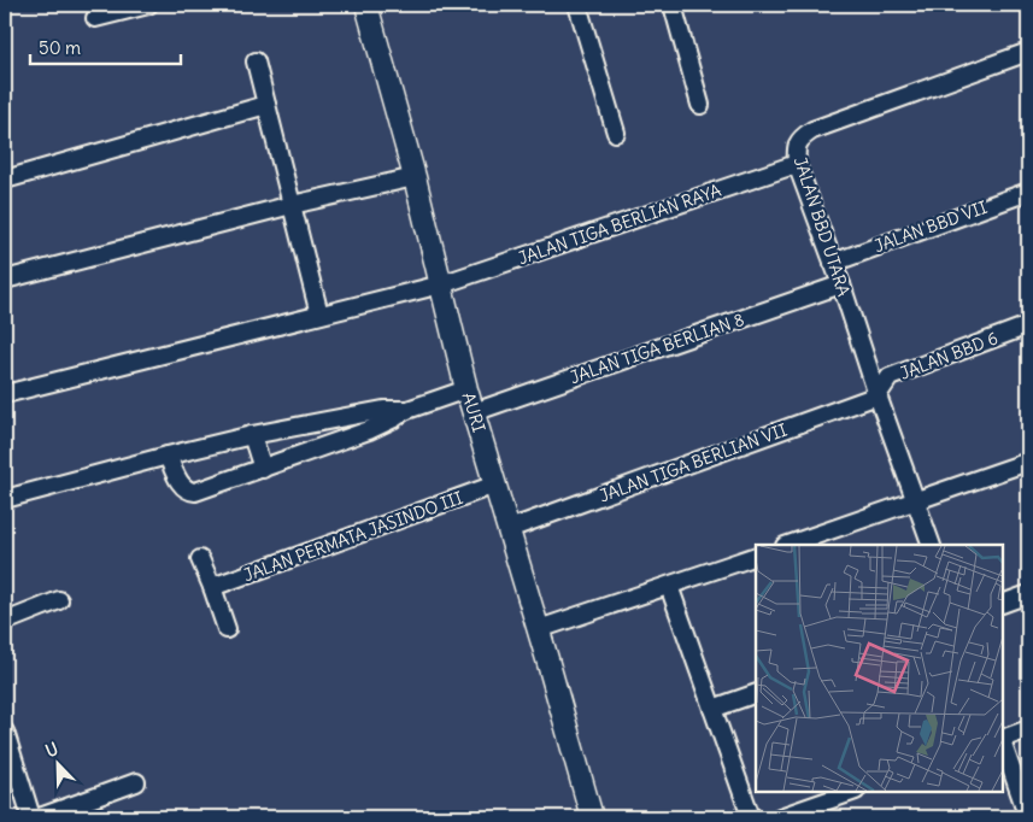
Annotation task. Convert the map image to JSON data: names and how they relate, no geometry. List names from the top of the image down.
{
  "streets": {
    "street": [
      "JALAN TIGA BERLIAN RAYA",
      "JALAN BBD UTARA",
      "JALAN BBD VII",
      "JALAN TIGA BERLIAN 8",
      "JALAN BBD 6",
      "AURI",
      "JALAN TIGA BERLIAN VII",
      "JALAN PERMATA JASINDO III"
    ]
  },
  "crossings": [
    ["JALAN TIGA BERLIAN RAYA", "JALAN BBD UTARA"],
    ["JALAN TIGA BERLIAN RAYA", "AURI"],
    ["JALAN BBD UTARA", "JALAN BBD VII"],
    ["JALAN BBD UTARA", "JALAN TIGA BERLIAN 8"],
    ["JALAN BBD UTARA", "JALAN BBD 6"],
    ["JALAN BBD UTARA", "JALAN TIGA BERLIAN VII"],
    ["JALAN TIGA BERLIAN 8", "AURI"],
    ["JALAN BBD 6", "JALAN TIGA BERLIAN VII"],
    ["AURI", "JALAN TIGA BERLIAN VII"],
    ["AURI", "JALAN PERMATA JASINDO III"]
  ],
  "scale_bar": "50 m",
  "north": "top left"
}
